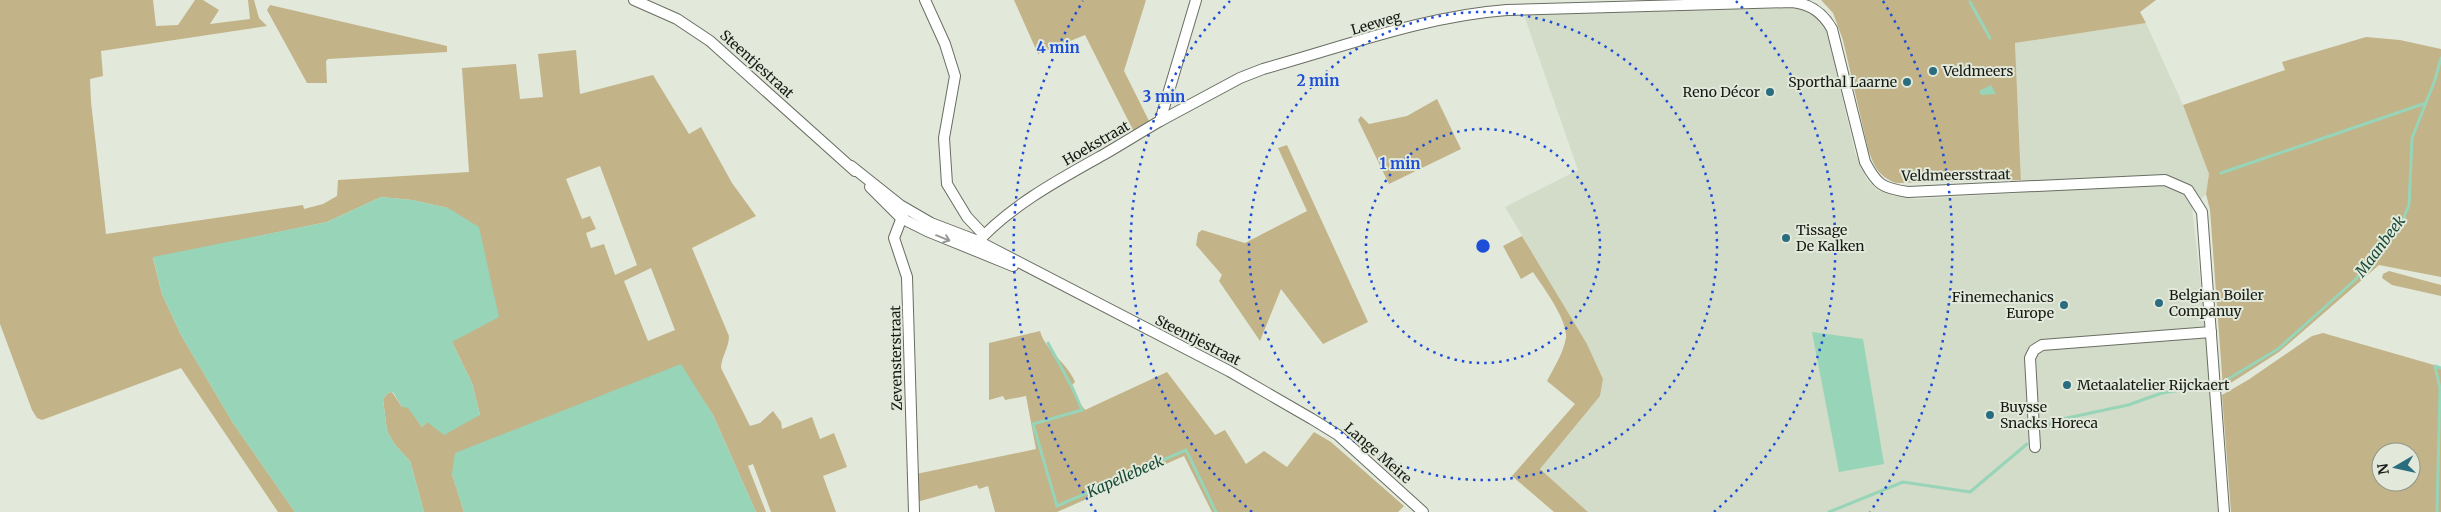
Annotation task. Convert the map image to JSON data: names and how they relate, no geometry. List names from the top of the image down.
{
  "streets": {
    "street": [
      "Leeweg",
      "Steentjestraat",
      "Hoekstraat",
      "Veldmeersstraat",
      "Zevensterstraat",
      "Lange Meire"
    ]
  },
  "crossings": [
    ["Leeweg", "Hoekstraat"],
    ["Leeweg", "Veldmeersstraat"],
    ["Steentjestraat", "Hoekstraat"],
    ["Steentjestraat", "Zevensterstraat"],
    ["Steentjestraat", "Lange Meire"]
  ],
  "water": ["Maanbeek", "Kapellebeek"],
  "places": [
    "Veldmeers",
    "Sporthal Laarne",
    "Reno Décor",
    "Tissage De Kalken",
    "Belgian Boiler Companuy",
    "Finemechanics Europe",
    "Metaalatelier Rijckaert",
    "Buysse Snacks Horeca"
  ],
  "north": "left",
  "rings": [
    "4 min",
    "2 min",
    "3 min",
    "1 min"
  ]
}
